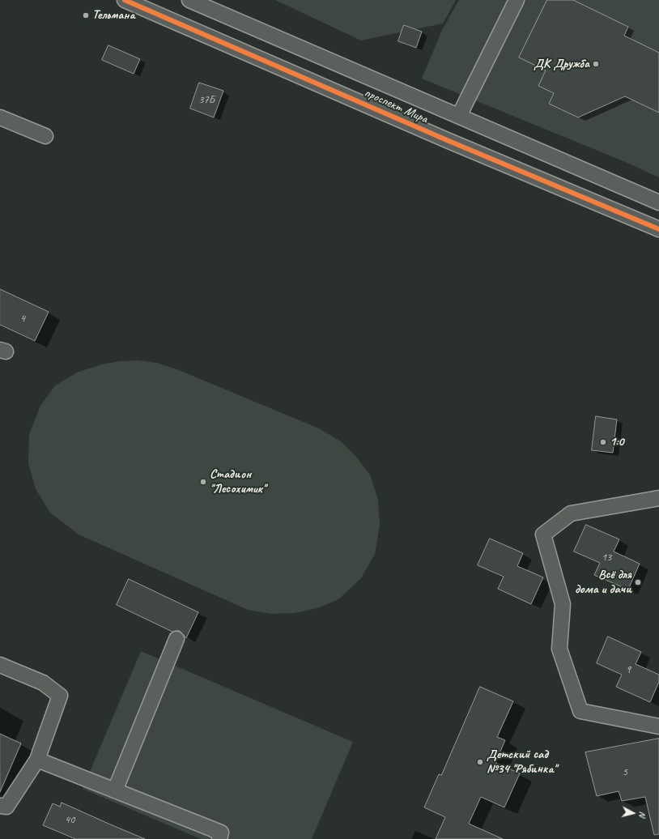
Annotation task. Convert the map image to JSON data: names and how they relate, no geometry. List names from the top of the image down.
{
  "streets": {
    "street": ["проспект Мира"]
  },
  "places": [
    "Тельмана",
    "ДК Дружба",
    "1:0",
    "Стадион \"Лесохимик\"",
    "Всё для дома и дачи",
    "Детский сад №34 \"Рябинка\""
  ],
  "house_numbers": [
    "37Б",
    "4",
    "13",
    "9",
    "5",
    "40"
  ],
  "north": "right"
}
